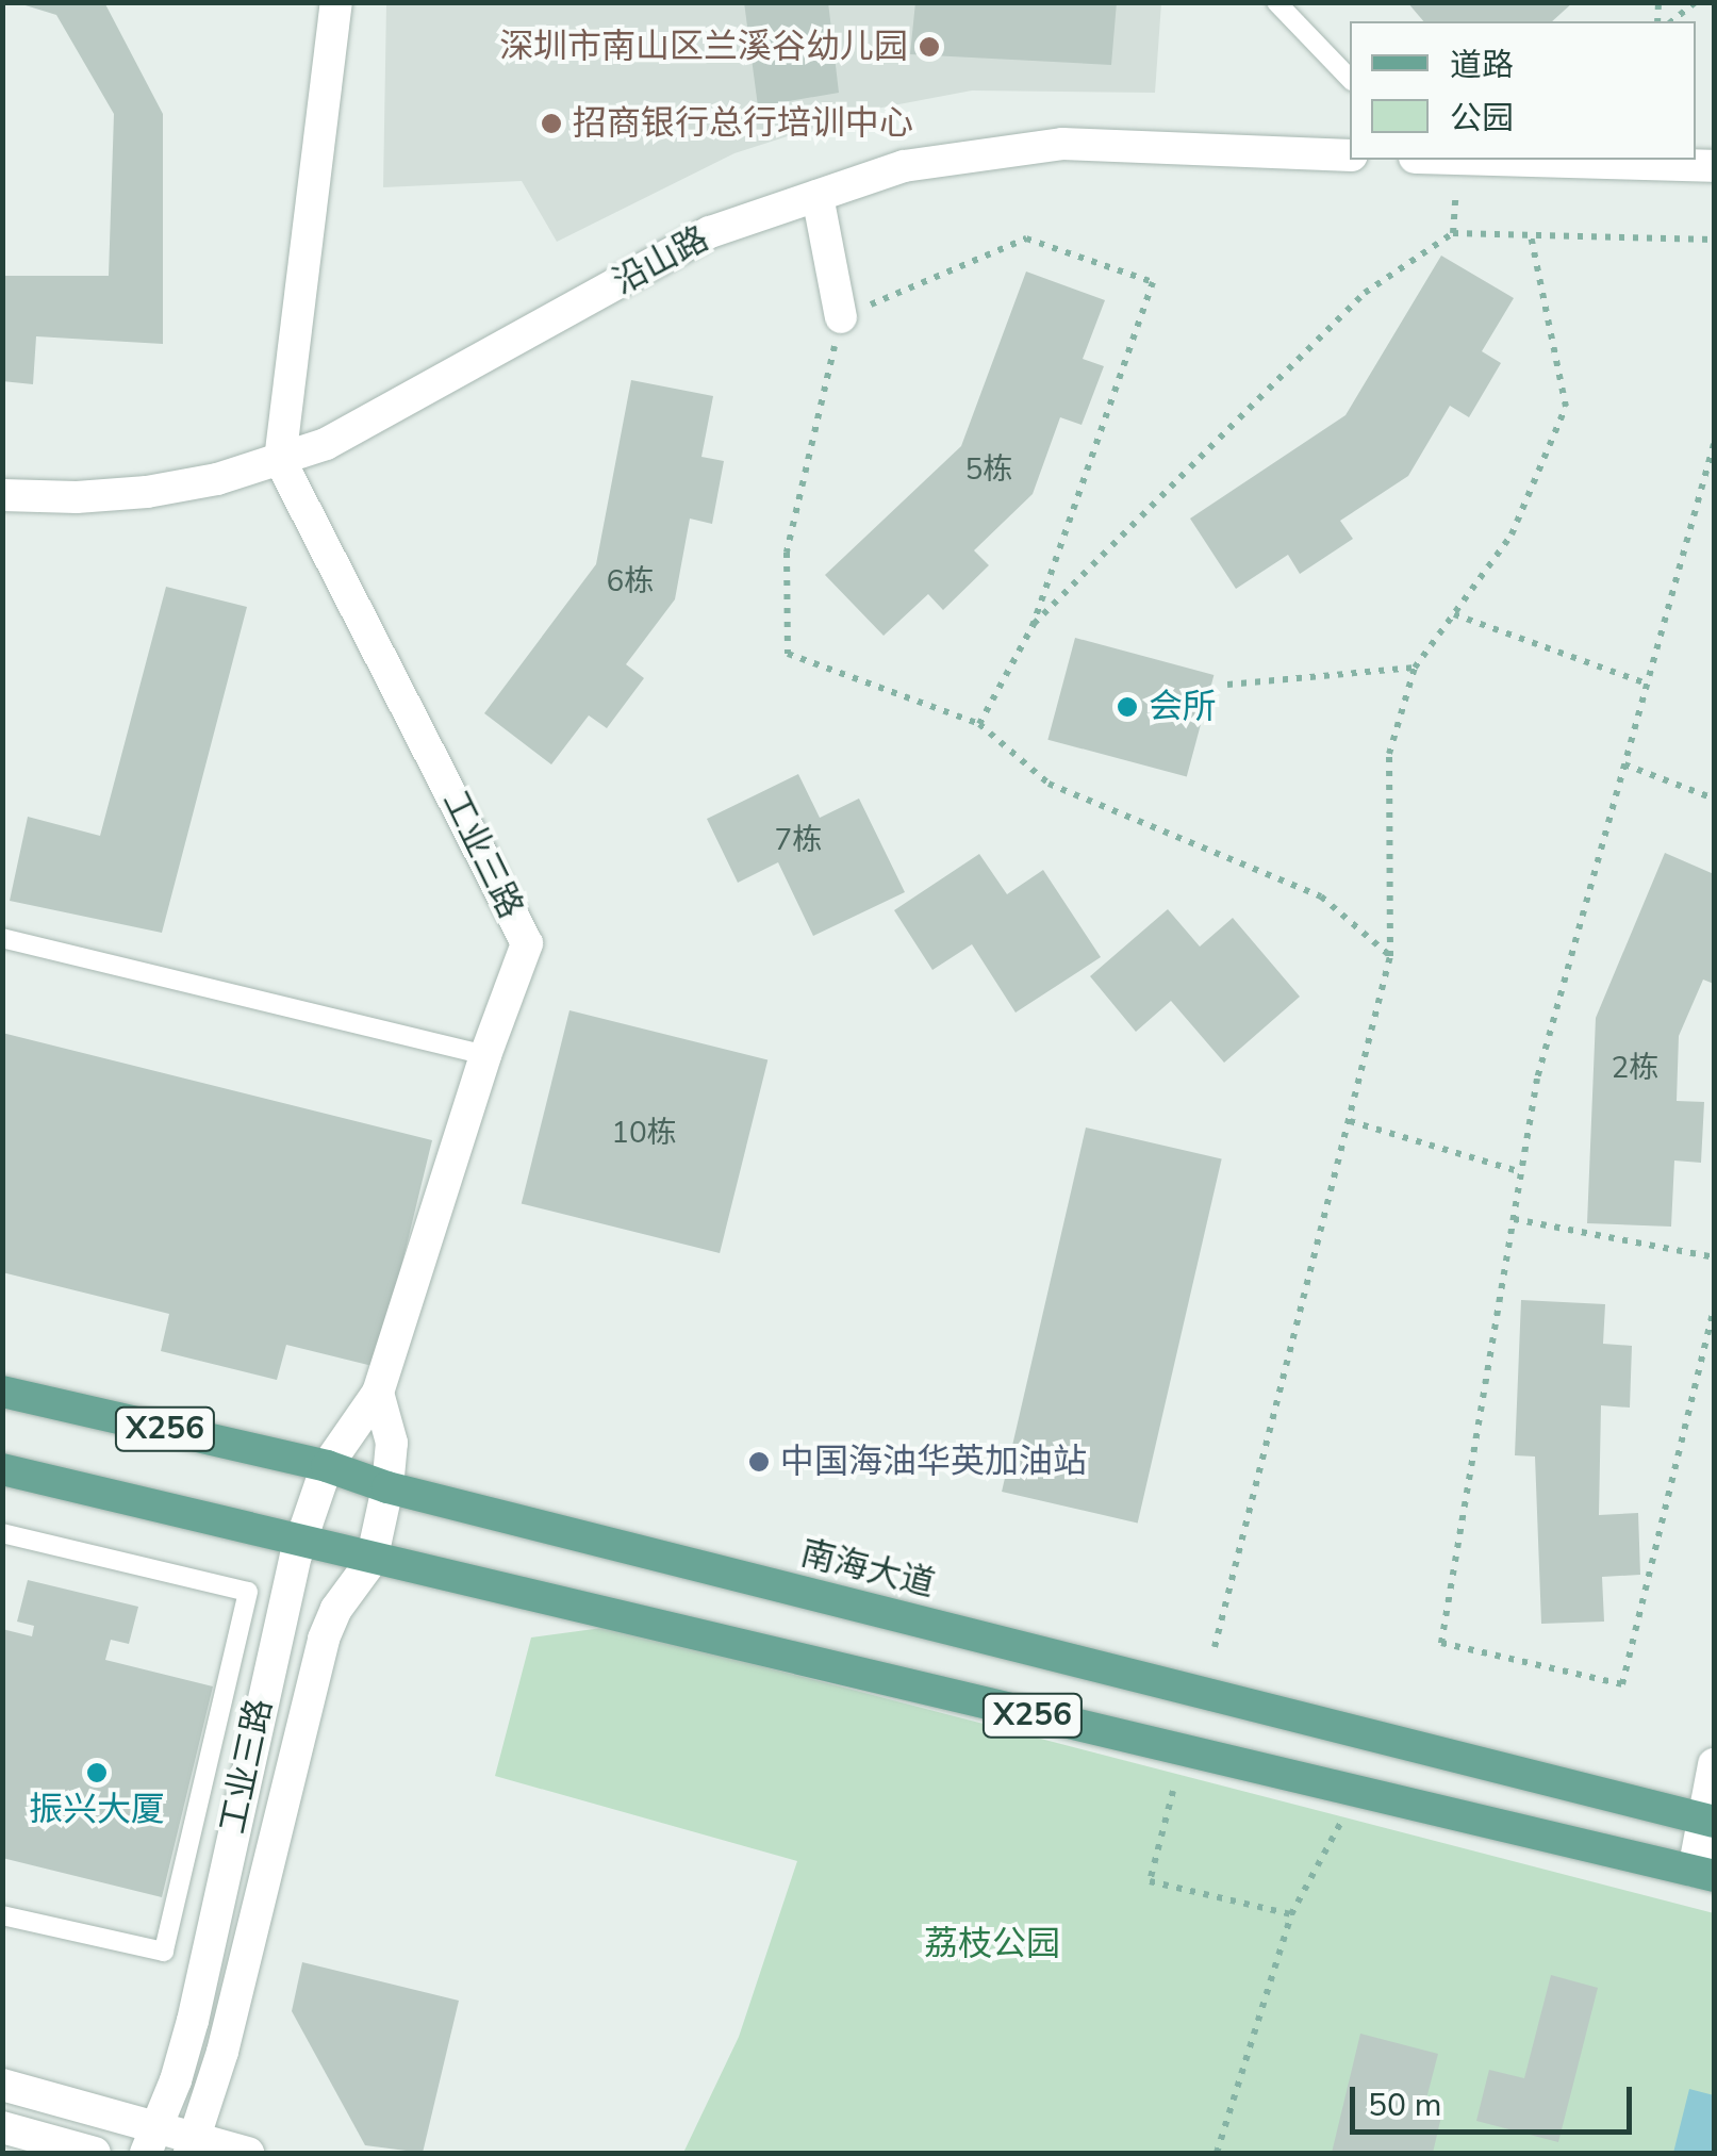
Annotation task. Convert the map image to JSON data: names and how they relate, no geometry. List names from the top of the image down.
{
  "streets": {
    "main road": ["X256", "南海大道"],
    "street": ["沿山路", "工业三路"]
  },
  "crossings": [
    ["沿山路", "工业三路"],
    ["工业三路", "X256"],
    ["工业三路", "南海大道"]
  ],
  "parks": ["荔枝公园"],
  "places": [
    "深圳市南山区兰溪谷幼儿园",
    "招商银行总行培训中心",
    "会所",
    "中国海油华英加油站",
    "振兴大厦"
  ],
  "house_numbers": [
    "5栋",
    "6栋",
    "7栋",
    "2栋",
    "10栋"
  ],
  "legend": ["道路", "公园"],
  "scale_bar": "50 m"
}
